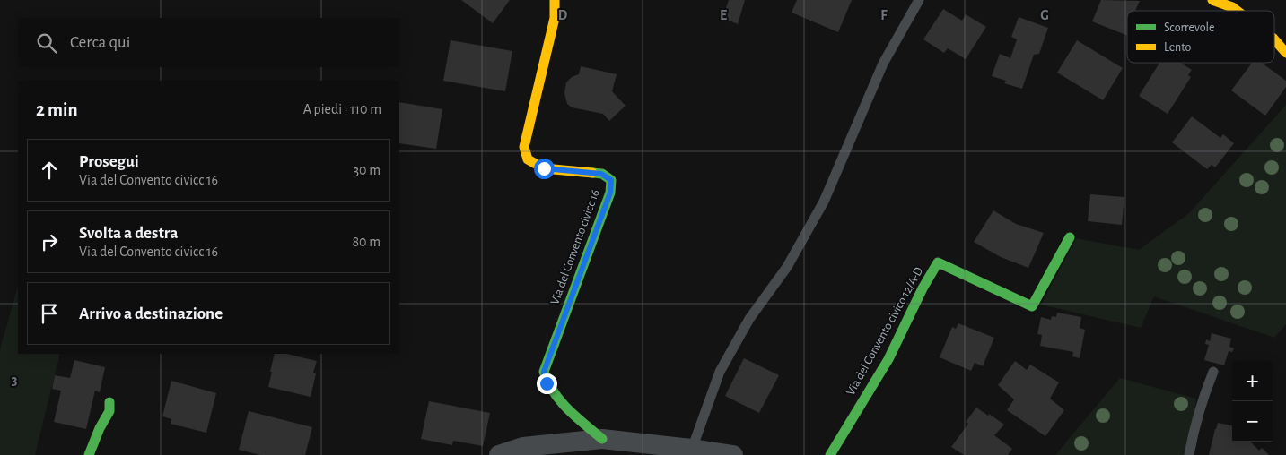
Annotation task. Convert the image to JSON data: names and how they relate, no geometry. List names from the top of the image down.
{
  "streets": {
    "street": ["Via del Convento civicc 16", "Via del Convento civico 12/A-D"]
  },
  "legend": ["Scorrevole", "Lento"],
  "page": {
    "search": "Cerca qui",
    "heading": ["2 min", "A piedi · 110 m"],
    "list": [
      ["Prosegui", "Via del Convento civicc 16", "30 m"],
      ["Svolta a destra", "Via del Convento civicc 16", "80 m"],
      "Arrivo a destinazione"
    ],
    "map_buttons": ["+", "−"]
  },
  "grid": {
    "columns": [
      "D",
      "E",
      "F",
      "G"
    ],
    "rows": ["3"]
  }
}
